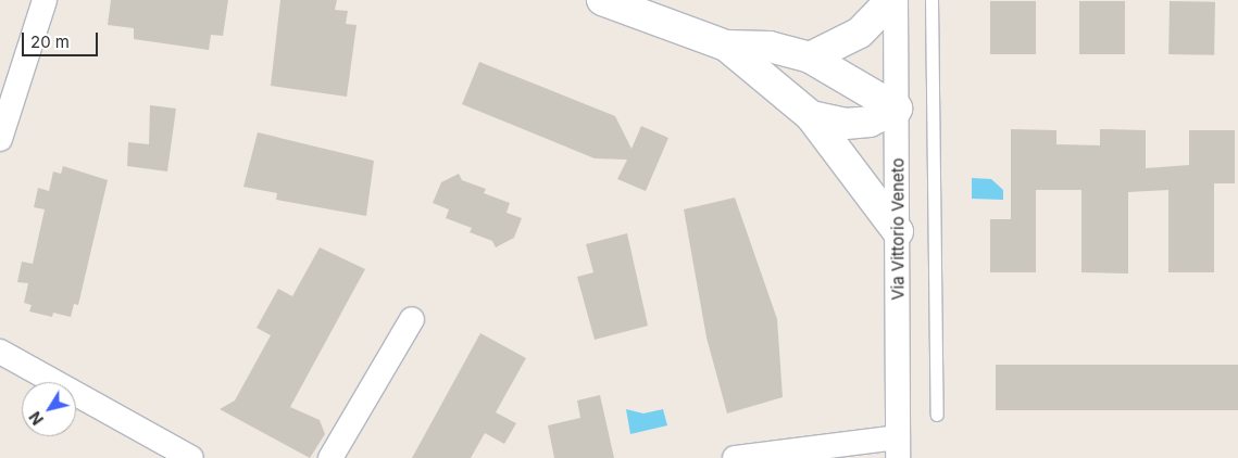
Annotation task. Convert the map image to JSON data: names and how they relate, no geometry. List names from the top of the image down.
{
  "streets": {
    "street": ["Via Vittorio Veneto"]
  },
  "scale_bar": "20 m",
  "north": "bottom left"
}
